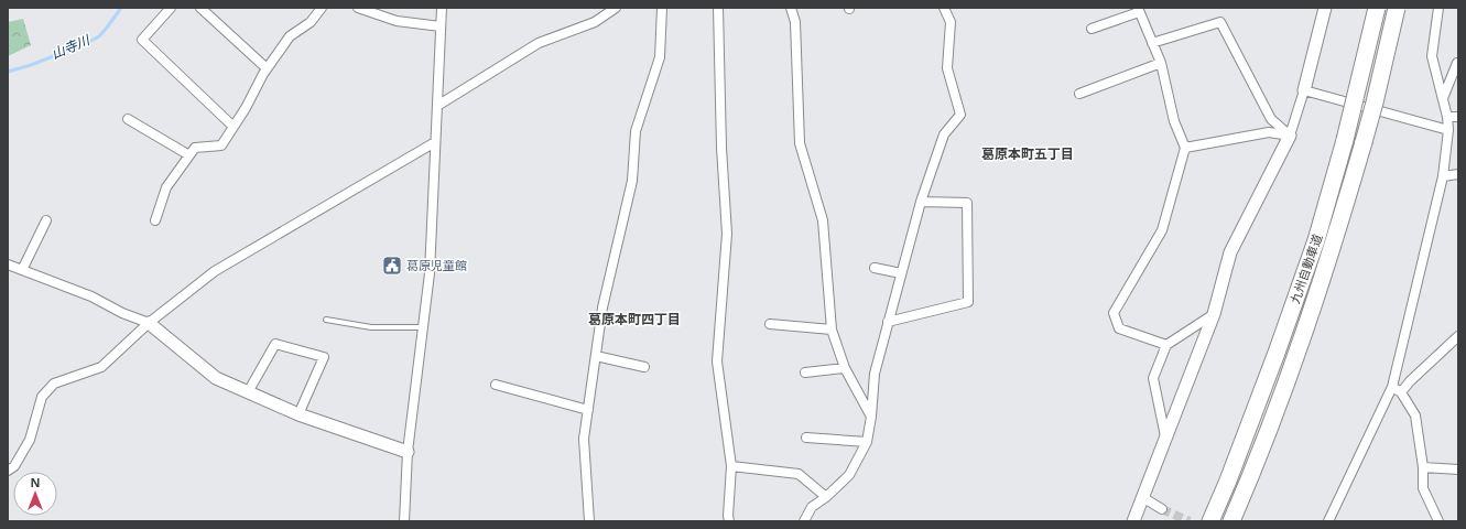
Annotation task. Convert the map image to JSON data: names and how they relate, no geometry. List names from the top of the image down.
{
  "streets": {
    "highway": ["九州自動車道"]
  },
  "districts": ["葛原本町五丁目", "葛原本町四丁目"],
  "water": ["山寺川"],
  "places": {
    "public building": ["葛原児童館"]
  },
  "north": "top"
}
